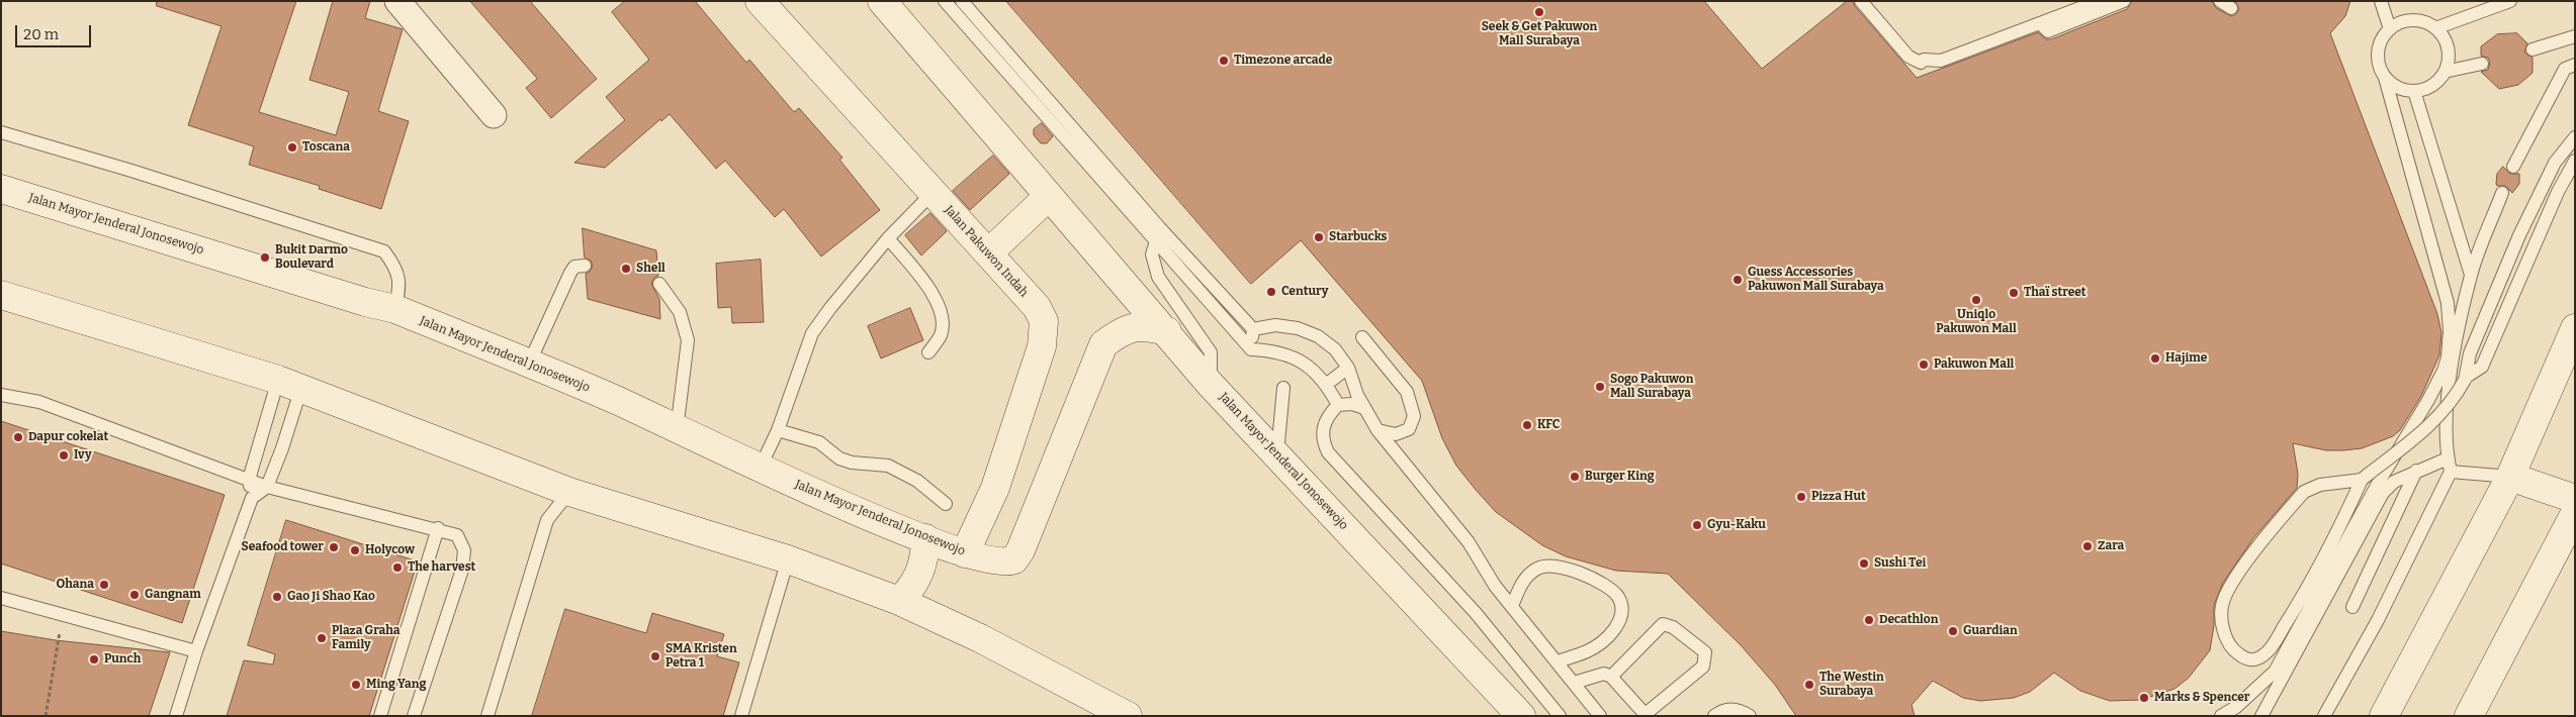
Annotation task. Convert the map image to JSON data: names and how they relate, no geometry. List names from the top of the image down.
{
  "streets": {
    "main road": ["Jalan Mayor Jenderal Jonosewojo", "Jalan Pakuwon Indah"]
  },
  "crossings": [
    ["Jalan Mayor Jenderal Jonosewojo", "Jalan Pakuwon Indah"]
  ],
  "places": [
    "Seek & Get Pakuwon Mall Surabaya",
    "Timezone arcade",
    "Toscana",
    "Starbucks",
    "Bukit Darmo Boulevard",
    "Shell",
    "Guess Accessories Pakuwon Mall Surabaya",
    "Century",
    "Thaï street",
    "Uniqlo Pakuwon Mall",
    "Hajime",
    "Pakuwon Mall",
    "Sogo Pakuwon Mall Surabaya",
    "KFC",
    "Dapur cokelat",
    "Ivy",
    "Burger King",
    "Pizza Hut",
    "Gyu-Kaku",
    "Zara",
    "Seafood tower",
    "Holycow",
    "Sushi Tei",
    "The harvest",
    "Ohana",
    "Gangnam",
    "Gao Ji Shao Kao",
    "Decathlon",
    "Guardian",
    "Plaza Graha Family",
    "SMA Kristen Petra 1",
    "Punch",
    "Ming Yang",
    "The Westin Surabaya",
    "Marks & Spencer"
  ],
  "scale_bar": "20 m"
}
